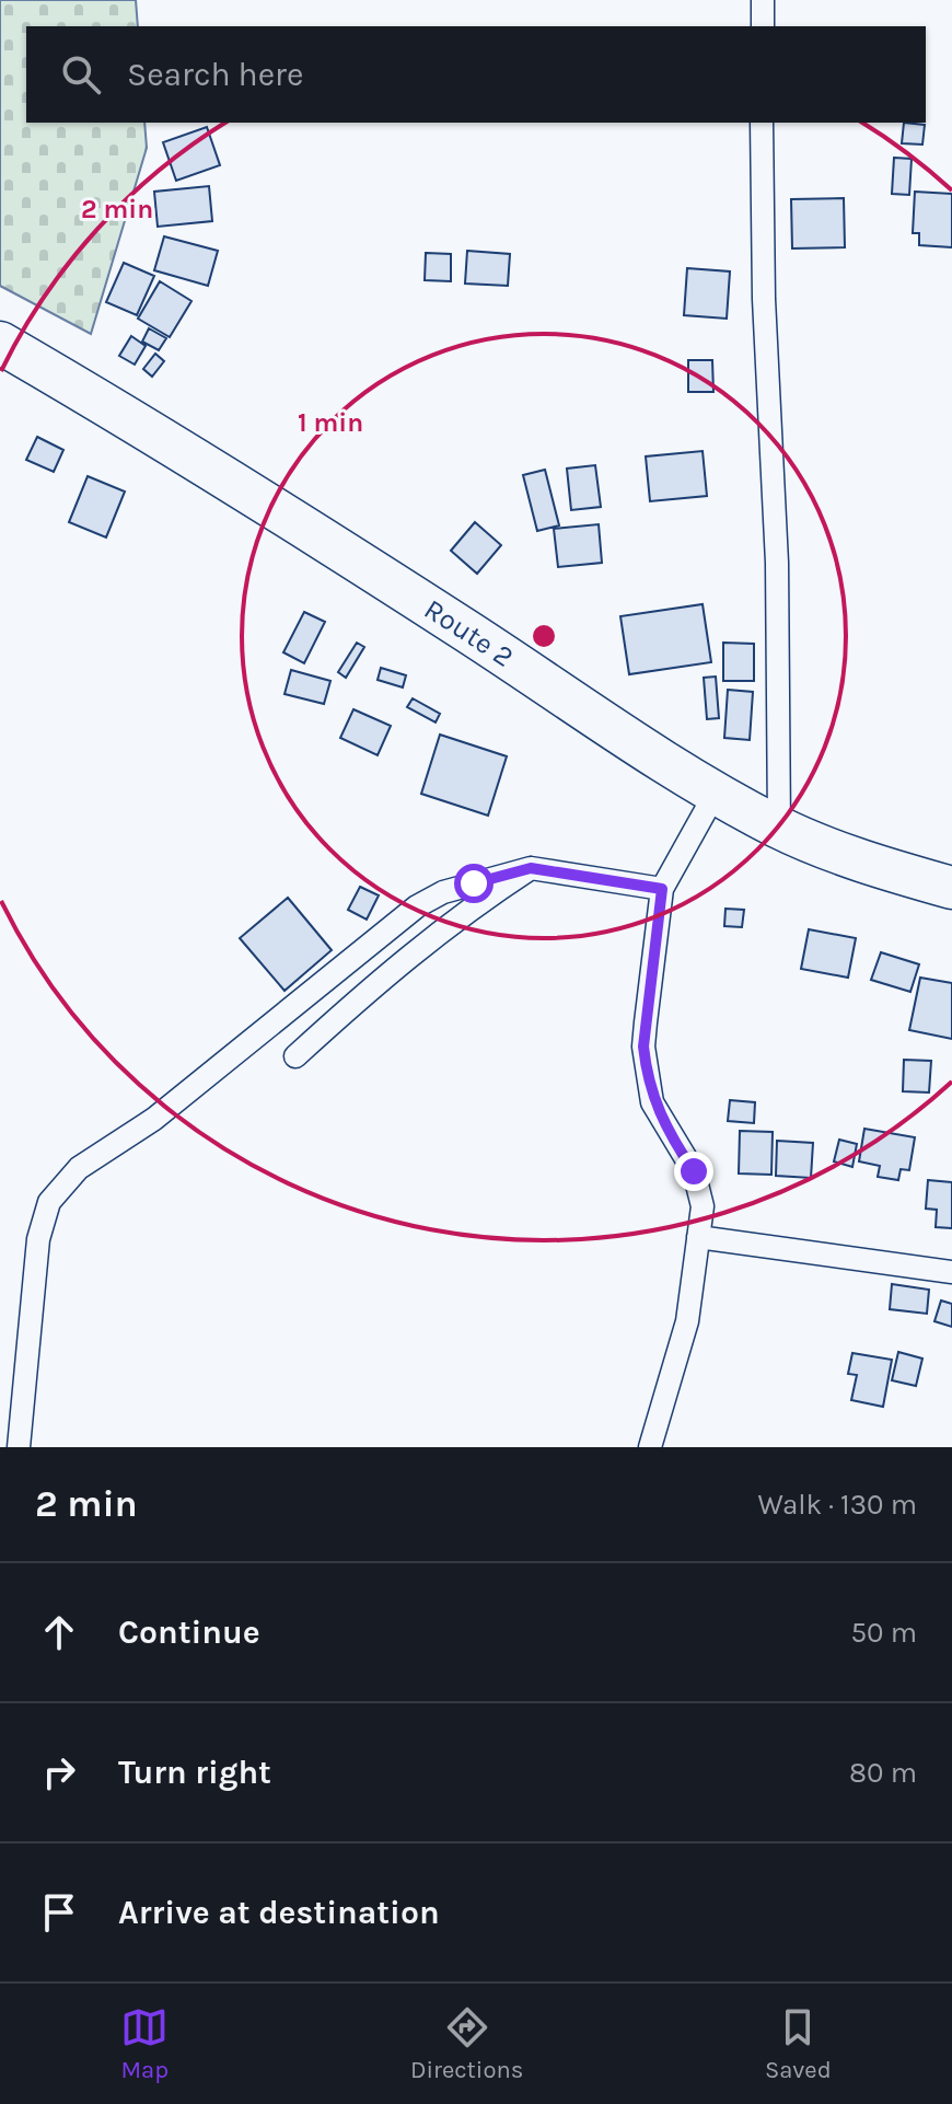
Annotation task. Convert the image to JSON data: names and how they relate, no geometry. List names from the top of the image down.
{
  "streets": {
    "highway": ["Route 2"]
  },
  "page": {
    "search": "Search here",
    "heading": ["2 min", "Walk · 130 m"],
    "list": [
      ["Continue", "50 m"],
      ["Turn right", "80 m"],
      "Arrive at destination"
    ],
    "nav": ["Map", "Directions", "Saved"]
  },
  "rings": ["2 min", "1 min"]
}
